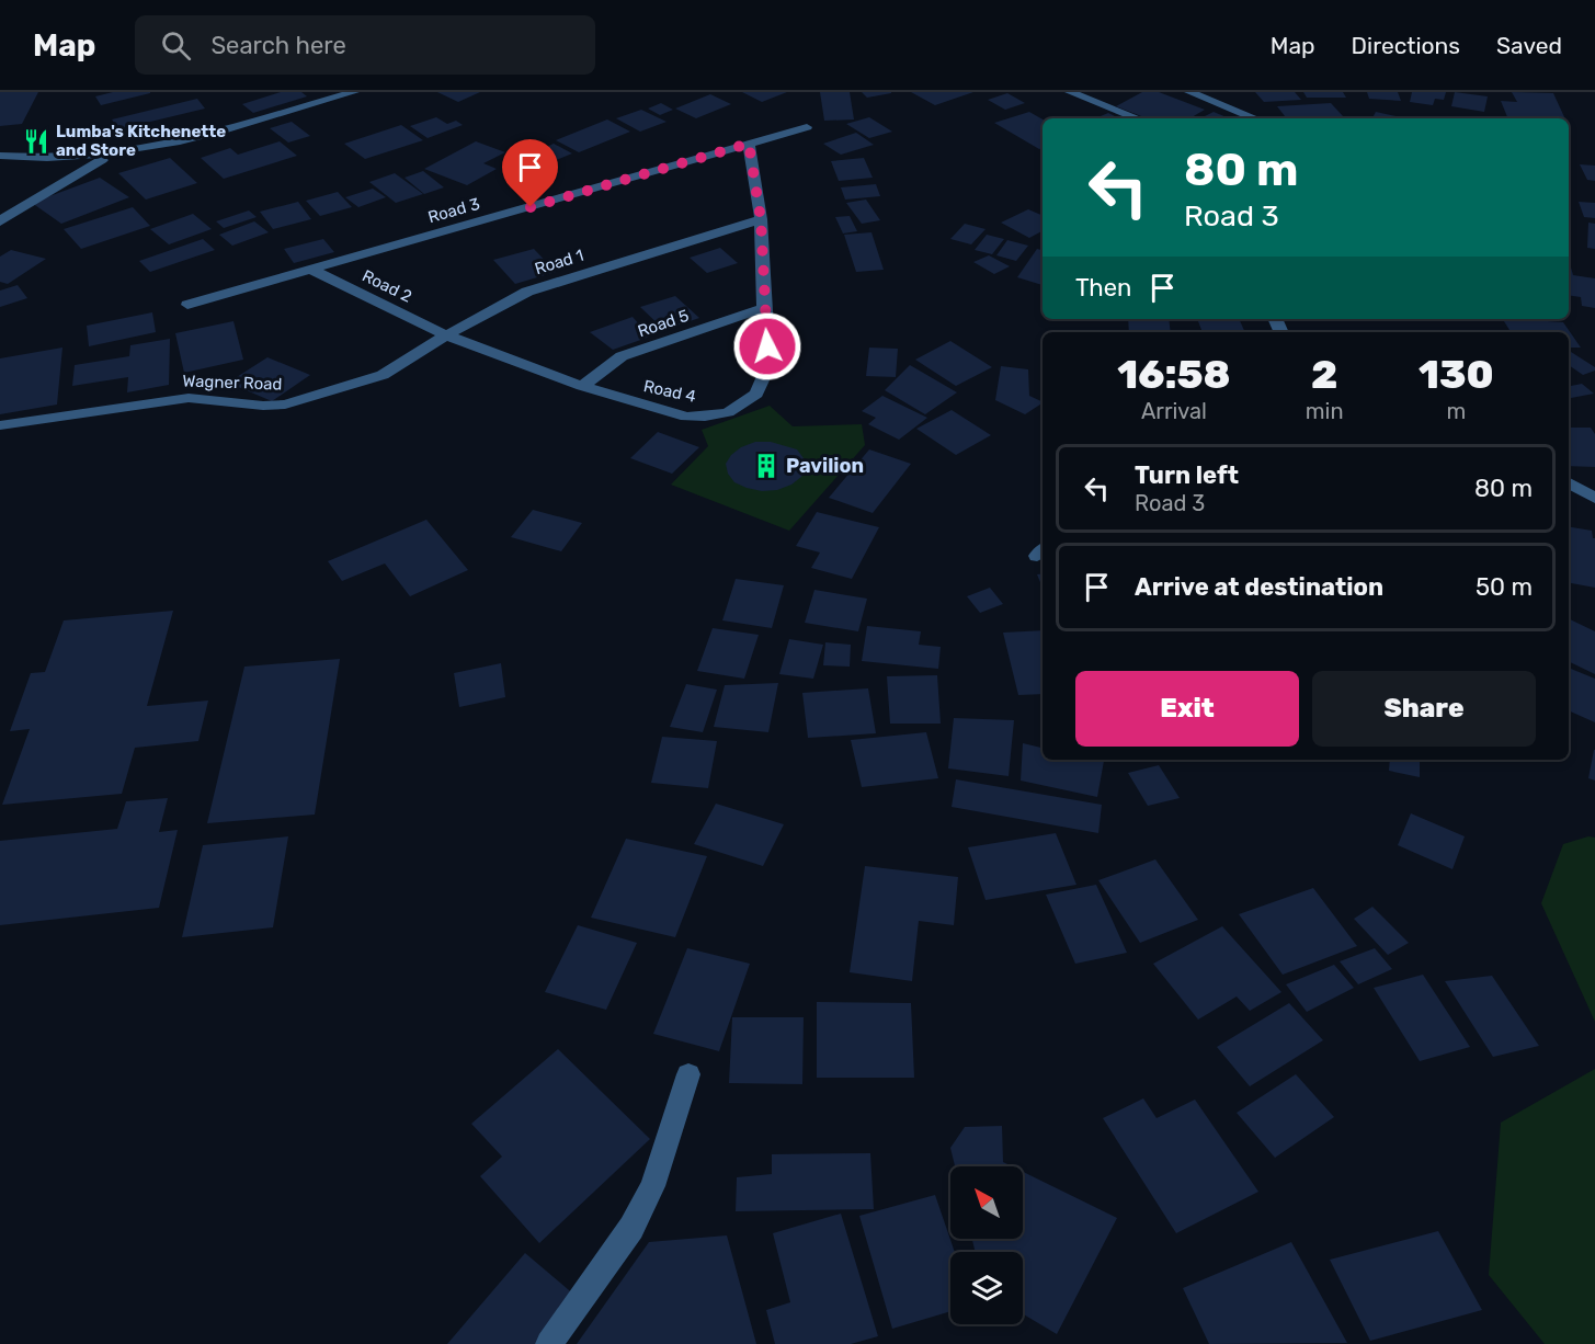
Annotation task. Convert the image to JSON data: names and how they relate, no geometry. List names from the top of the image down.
{
  "streets": {
    "street": [
      "Road 3",
      "Road 1",
      "Road 2",
      "Road 5",
      "Wagner Road",
      "Road 4"
    ]
  },
  "crossings": [
    ["Road 3", "Road 2"],
    ["Road 3", "Road 4"],
    ["Road 1", "Road 2"],
    ["Road 1", "Wagner Road"],
    ["Road 1", "Road 4"],
    ["Road 2", "Road 4"],
    ["Road 5", "Road 4"]
  ],
  "places": {
    "restaurant": ["Lumba's Kitchenette and Store"],
    "building": ["Pavilion"]
  },
  "north": "top left",
  "page": {
    "header": "Map",
    "search": "Search here",
    "nav": ["Map", "Directions", "Saved"],
    "turn": ["80 m", "Road 3"],
    "then": "Then",
    "eta": [
      "16:58",
      "Arrival",
      "2",
      "min",
      "130",
      "m"
    ],
    "list": [
      {
        "name": "Turn left",
        "note": "Road 3",
        "value": "80 m"
      },
      {
        "name": "Arrive at destination",
        "value": "50 m"
      }
    ],
    "buttons": ["Exit", "Share"]
  }
}
